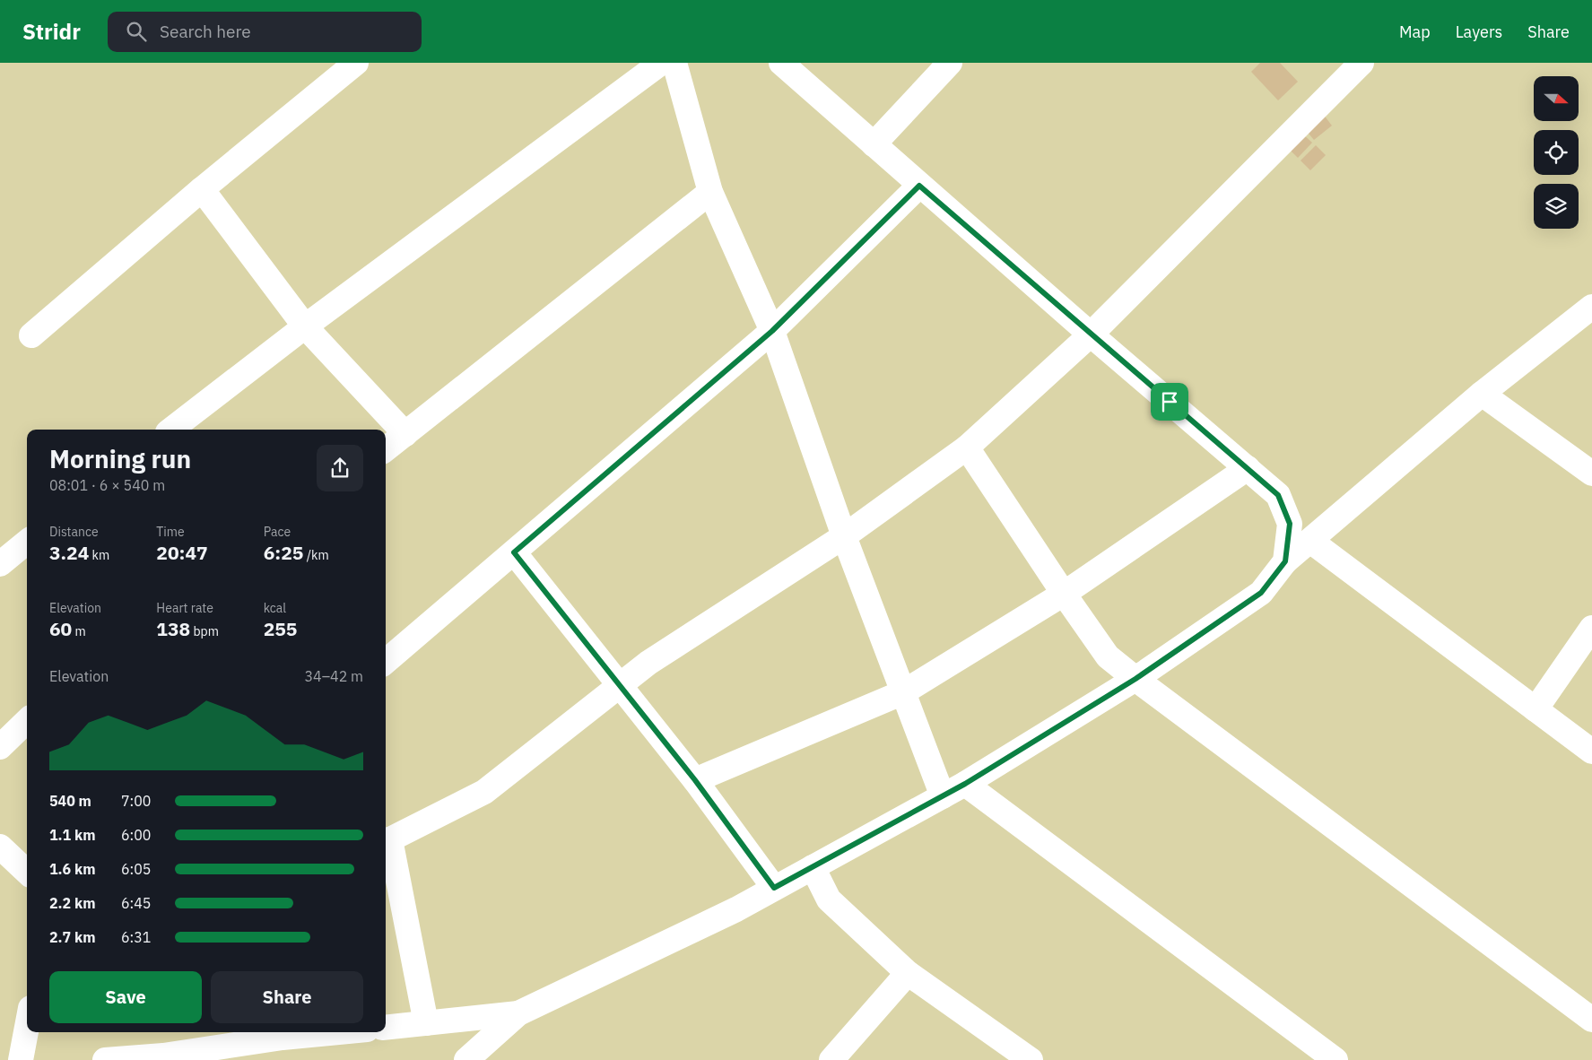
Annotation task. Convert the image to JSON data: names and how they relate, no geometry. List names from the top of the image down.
{
  "north": "right",
  "page": {
    "header": "Stridr",
    "search": "Search here",
    "nav": ["Map", "Layers", "Share"],
    "heading": ["Morning run", "08:01 · 6 × 540 m"],
    "stats": [
      ["Distance", "3.24 km"],
      ["Time", "20:47"],
      ["Pace", "6:25 /km"],
      ["Elevation", "60 m"],
      ["Heart rate", "138 bpm"],
      ["kcal", "255"]
    ],
    "chart": ["Elevation", "34–42 m"],
    "list": [
      {
        "name": "540 m",
        "note": "7:00"
      },
      {
        "name": "1.1 km",
        "note": "6:00"
      },
      {
        "name": "1.6 km",
        "note": "6:05"
      },
      {
        "name": "2.2 km",
        "note": "6:45"
      },
      {
        "name": "2.7 km",
        "note": "6:31"
      }
    ],
    "buttons": ["Save", "Share"]
  }
}
